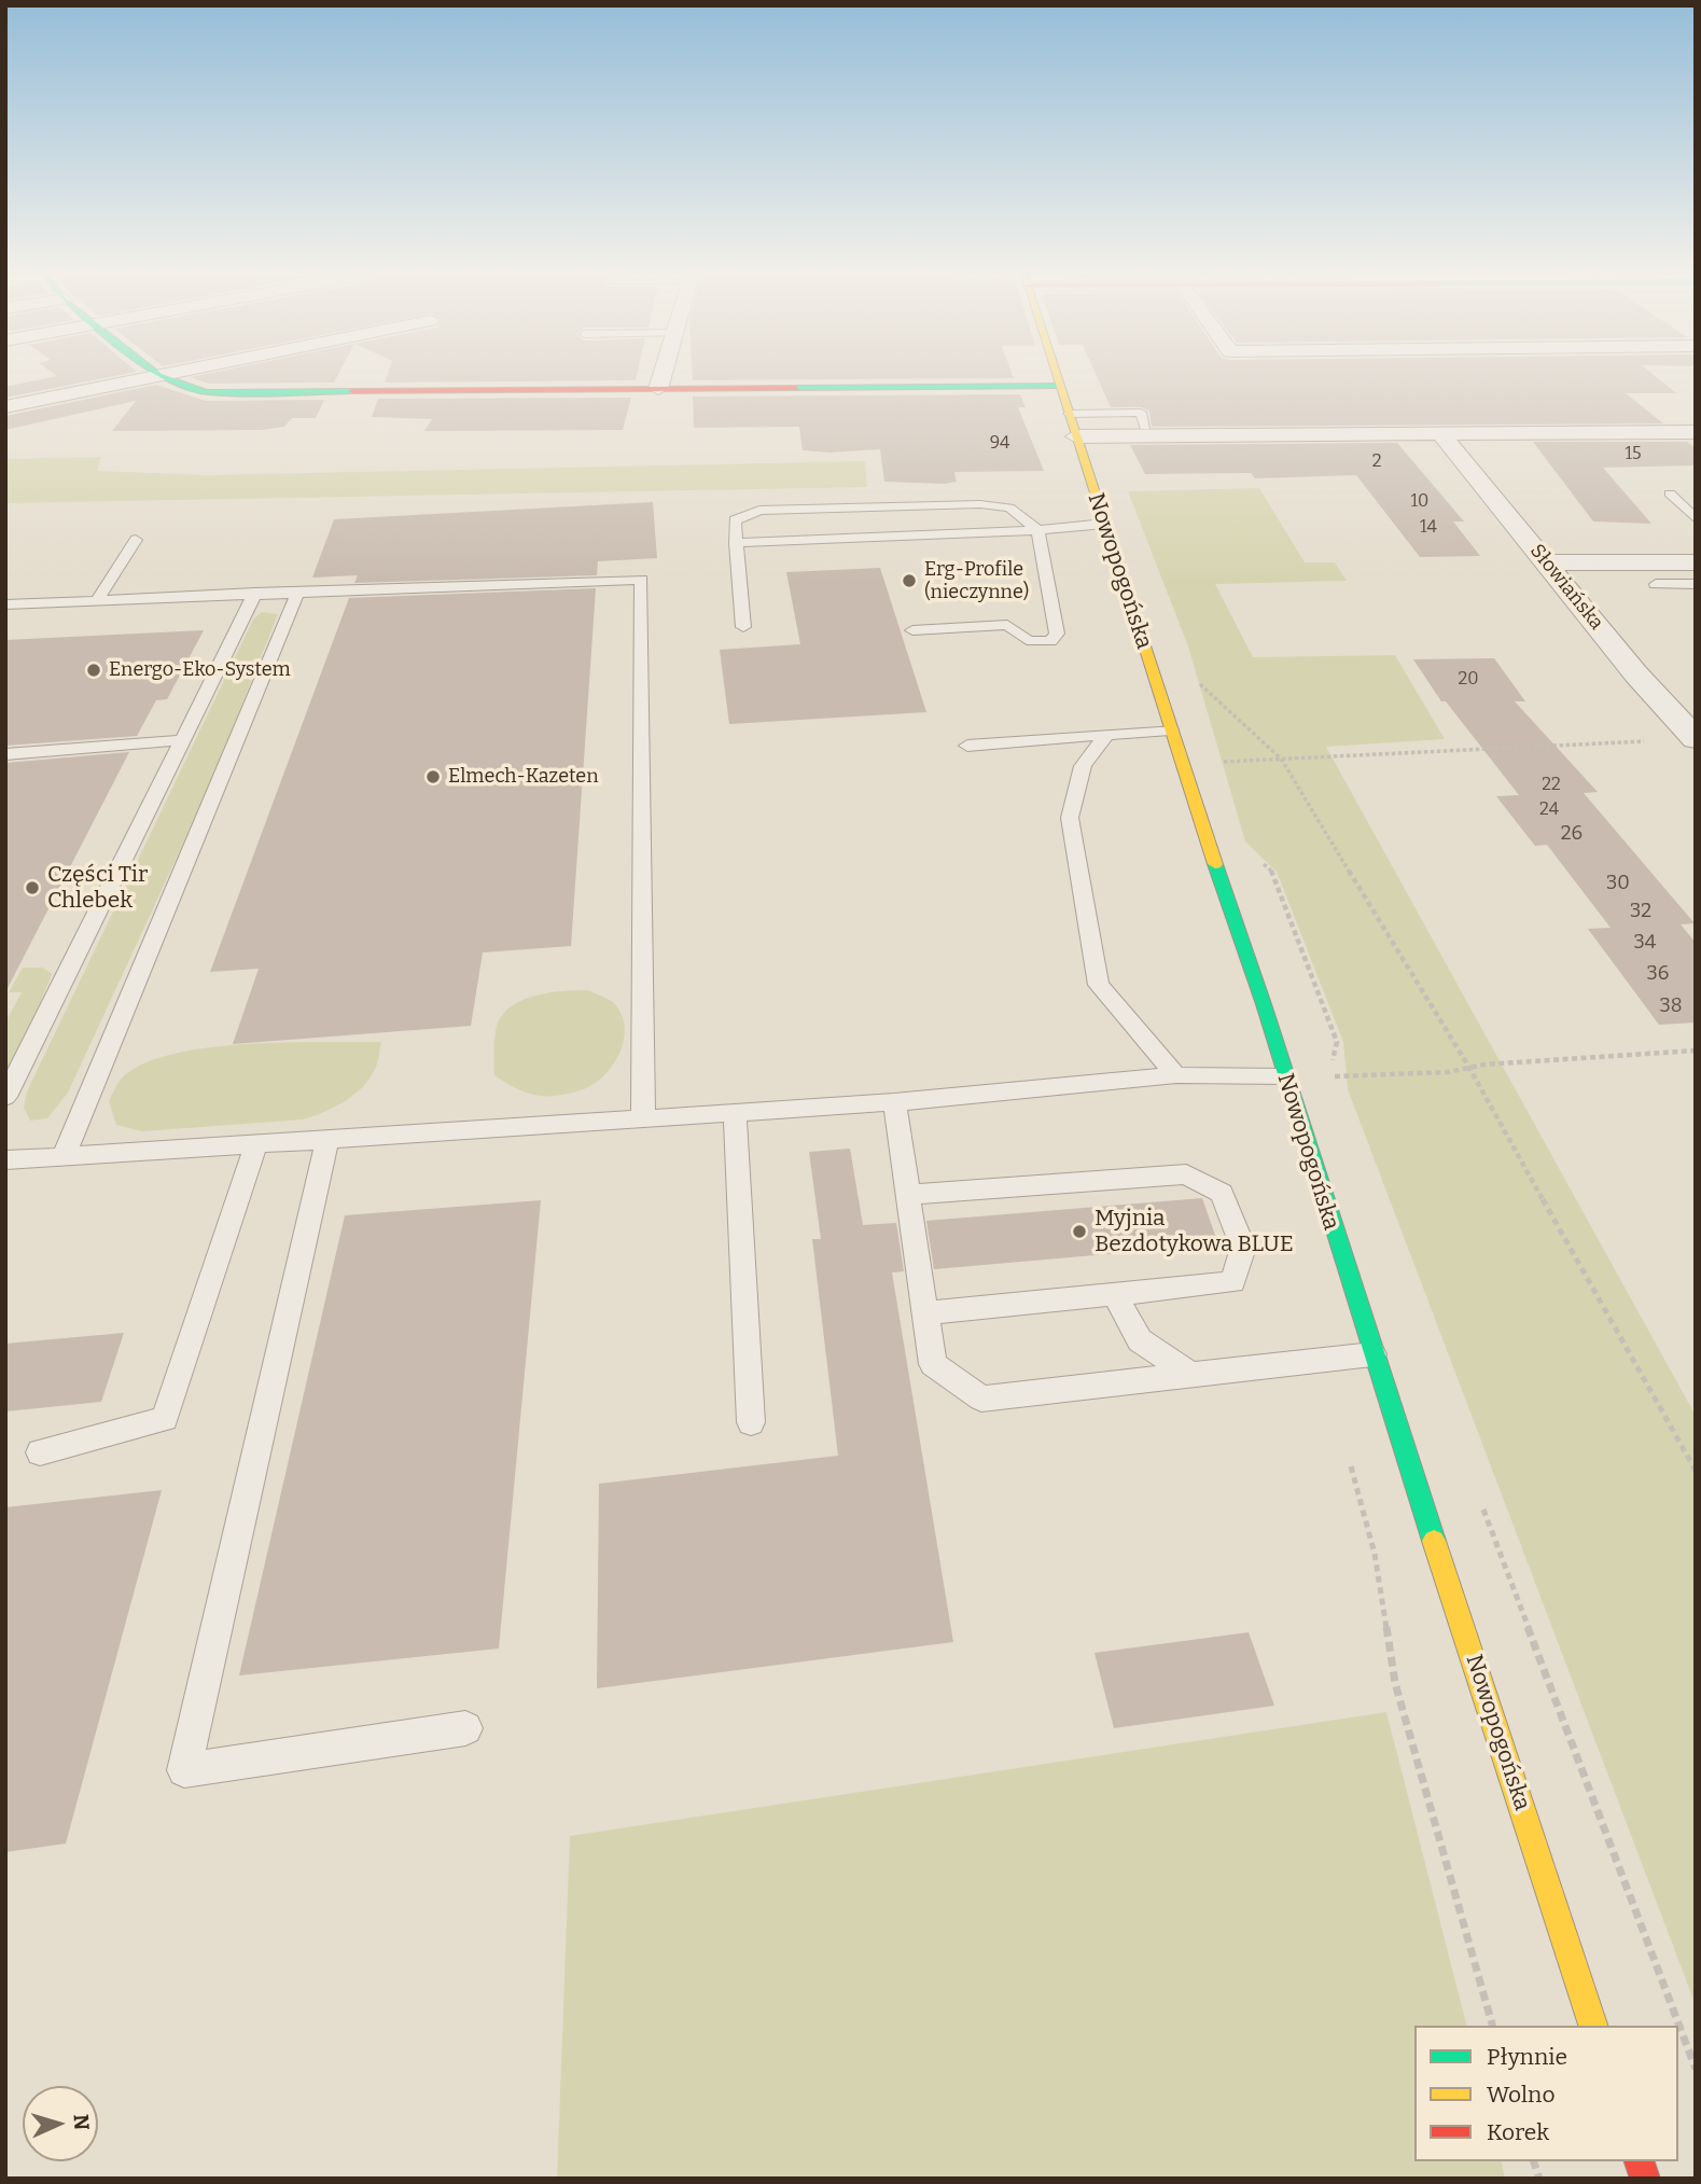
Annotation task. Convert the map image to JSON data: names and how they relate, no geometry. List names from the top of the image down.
{
  "streets": {
    "street": ["Nowopogońska", "Słowiańska"]
  },
  "places": [
    "Erg-Profile (nieczynne)",
    "Energo-Eko-System",
    "Elmech-Kazeten",
    "Części Tir Chlebek",
    "Myjnia Bezdotykowa BLUE"
  ],
  "house_numbers": [
    "94",
    "15",
    "2",
    "10",
    "14",
    "20",
    "22",
    "24",
    "26",
    "30",
    "32",
    "34",
    "36",
    "38"
  ],
  "legend": ["Płynnie", "Wolno", "Korek"],
  "north": "right"
}
